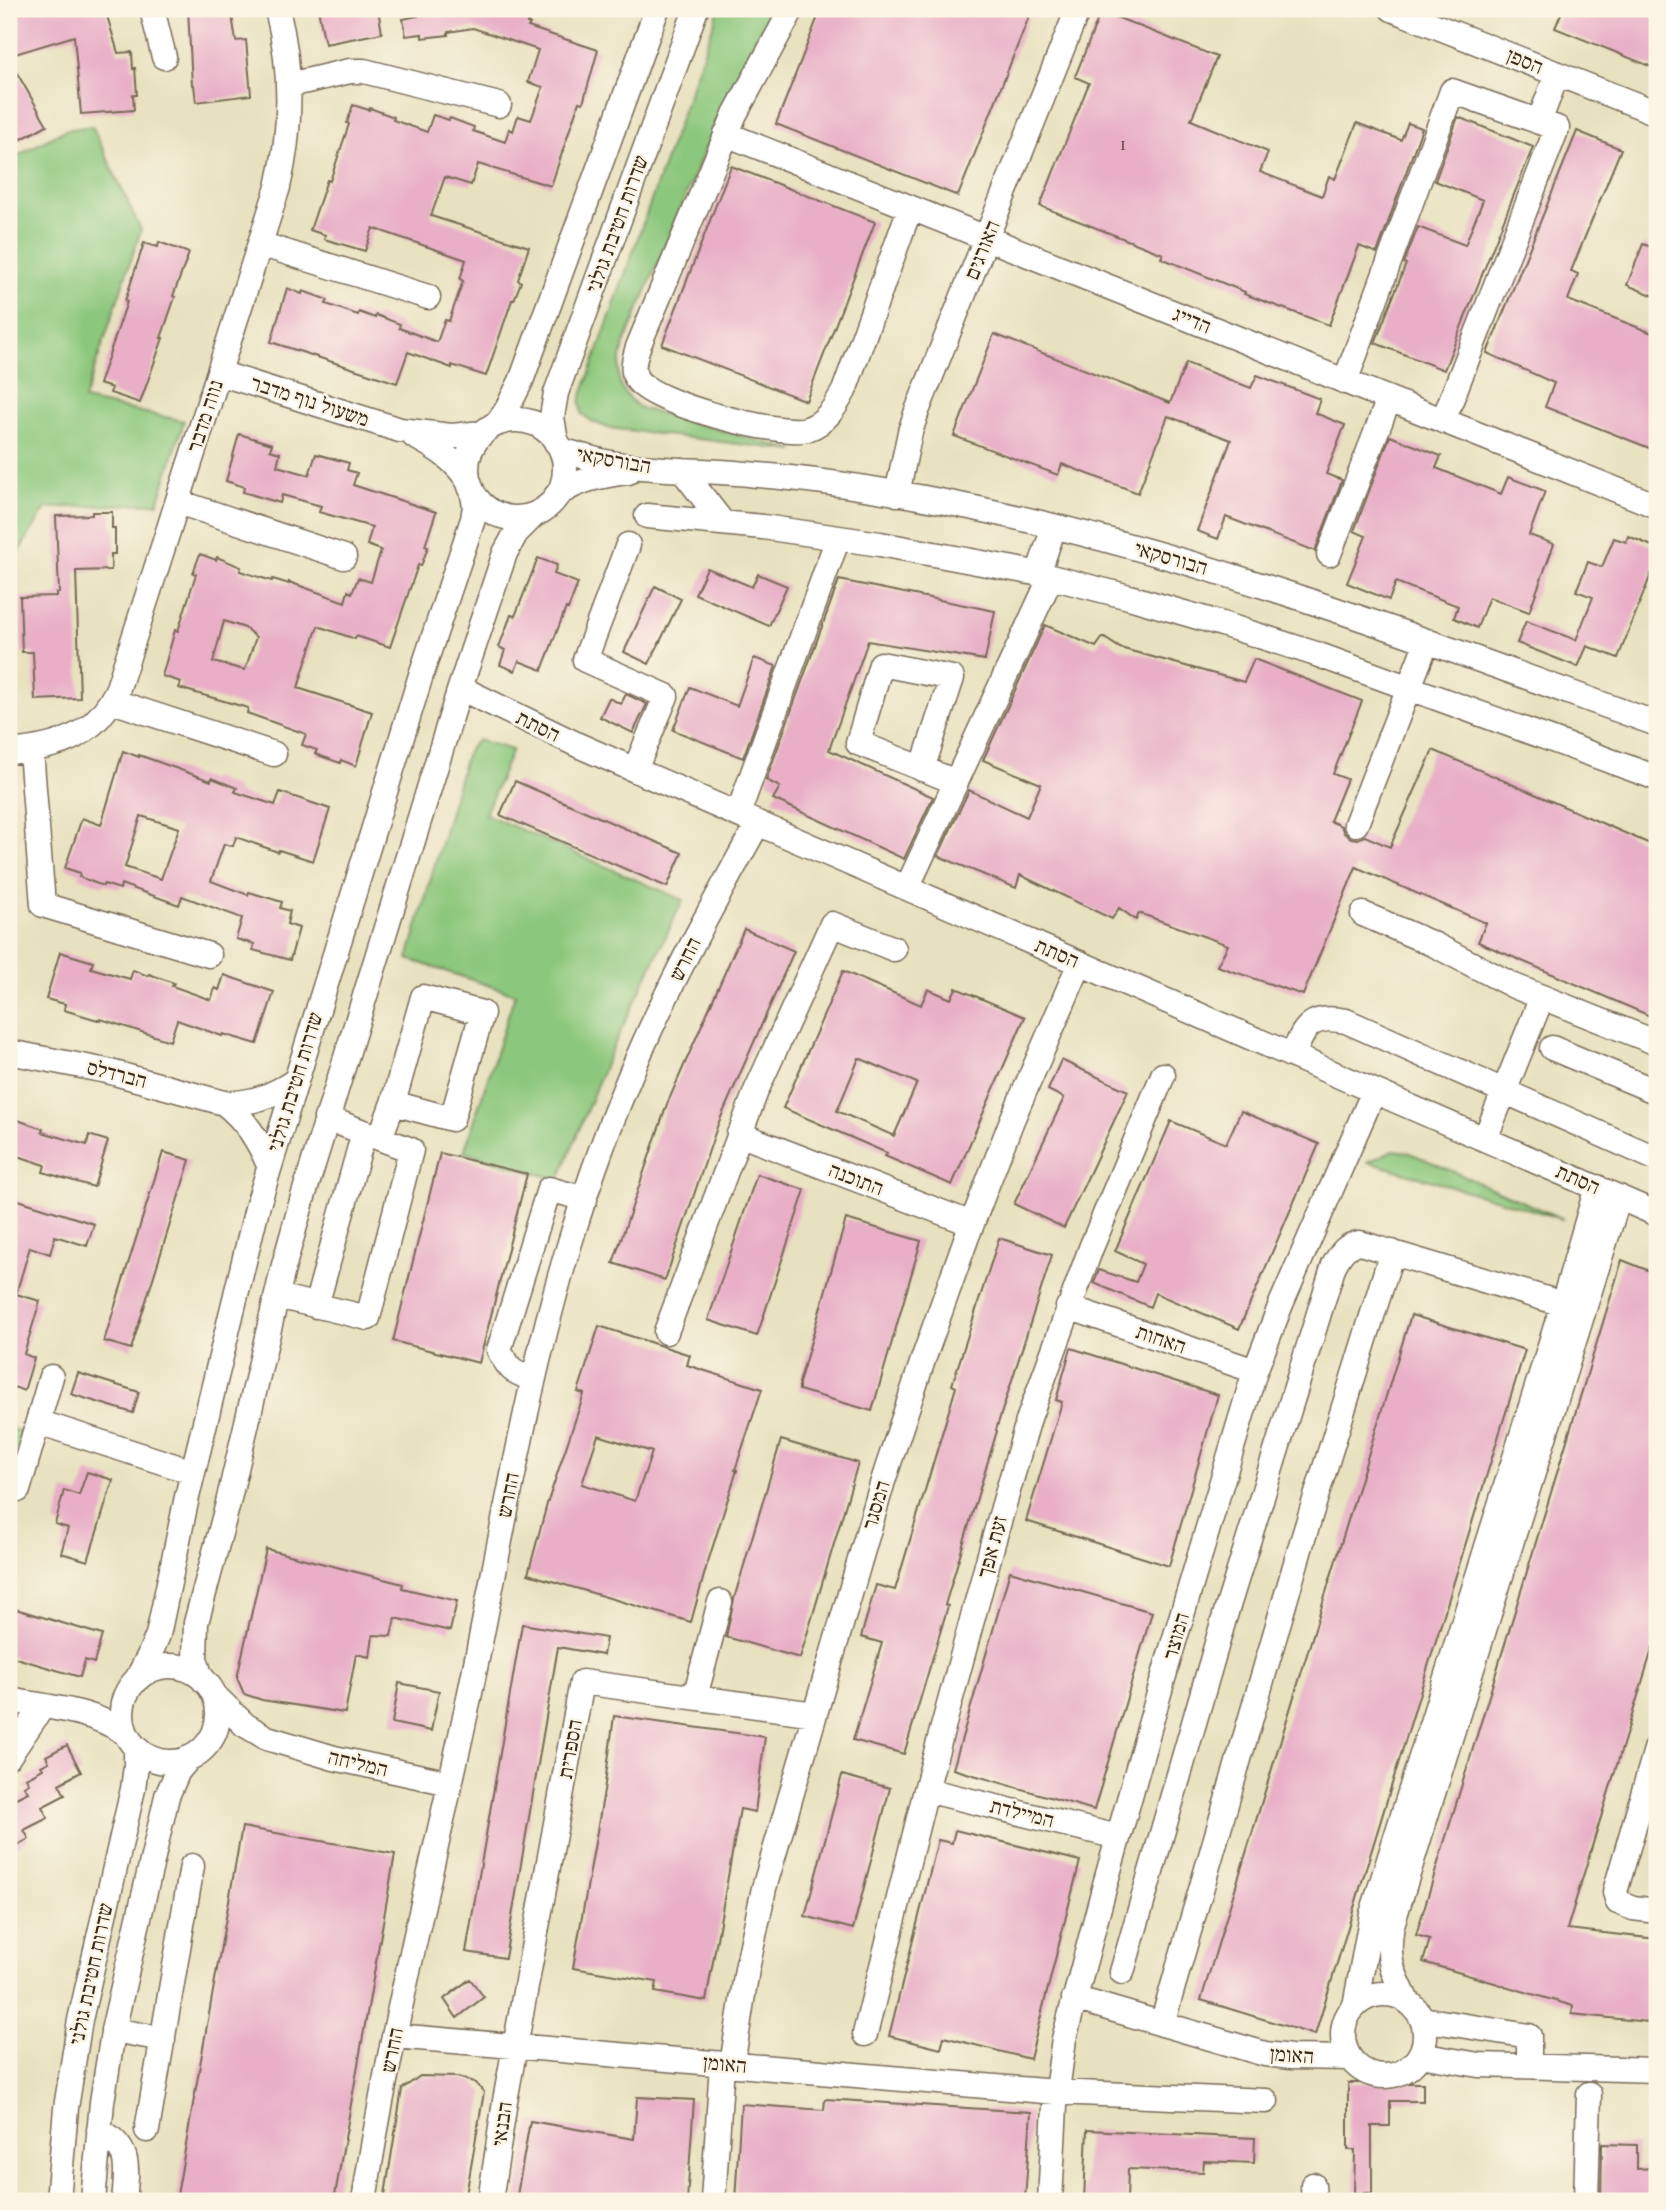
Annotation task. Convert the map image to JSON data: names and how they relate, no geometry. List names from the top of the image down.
{
  "streets": {
    "street": [
      "הספן",
      "שדרות חטיבת גולני",
      "האורגים",
      "הדייג",
      "משעול נוף מדבר",
      "נווה מדבר",
      "הבורסקאי",
      "הסתת",
      "החרש",
      "הברדלס",
      "התוכנה",
      "האחות",
      "המסגר",
      "זעת אפך",
      "המוצר",
      "הספרית",
      "המליחה",
      "המיילדת",
      "האומן",
      "הבנאי"
    ]
  },
  "crossings": [
    ["שדרות חטיבת גולני", "משעול נוף מדבר"],
    ["שדרות חטיבת גולני", "הבורסקאי"],
    ["שדרות חטיבת גולני", "הסתת"],
    ["שדרות חטיבת גולני", "הברדלס"],
    ["שדרות חטיבת גולני", "המליחה"],
    ["האורגים", "הדייג"],
    ["האורגים", "הבורסקאי"],
    ["משעול נוף מדבר", "נווה מדבר"],
    ["משעול נוף מדבר", "הבורסקאי"],
    ["הסתת", "החרש"],
    ["הסתת", "המסגר"],
    ["הסתת", "המוצר"],
    ["החרש", "המליחה"],
    ["החרש", "האומן"],
    ["התוכנה", "המסגר"],
    ["האחות", "זעת אפך"],
    ["האחות", "המוצר"],
    ["המסגר", "הספרית"],
    ["המסגר", "האומן"],
    ["זעת אפך", "המיילדת"],
    ["המוצר", "המיילדת"],
    ["המוצר", "האומן"],
    ["הספרית", "האומן"],
    ["הספרית", "הבנאי"],
    ["האומן", "הבנאי"]
  ],
  "house_numbers": ["1"]
}
